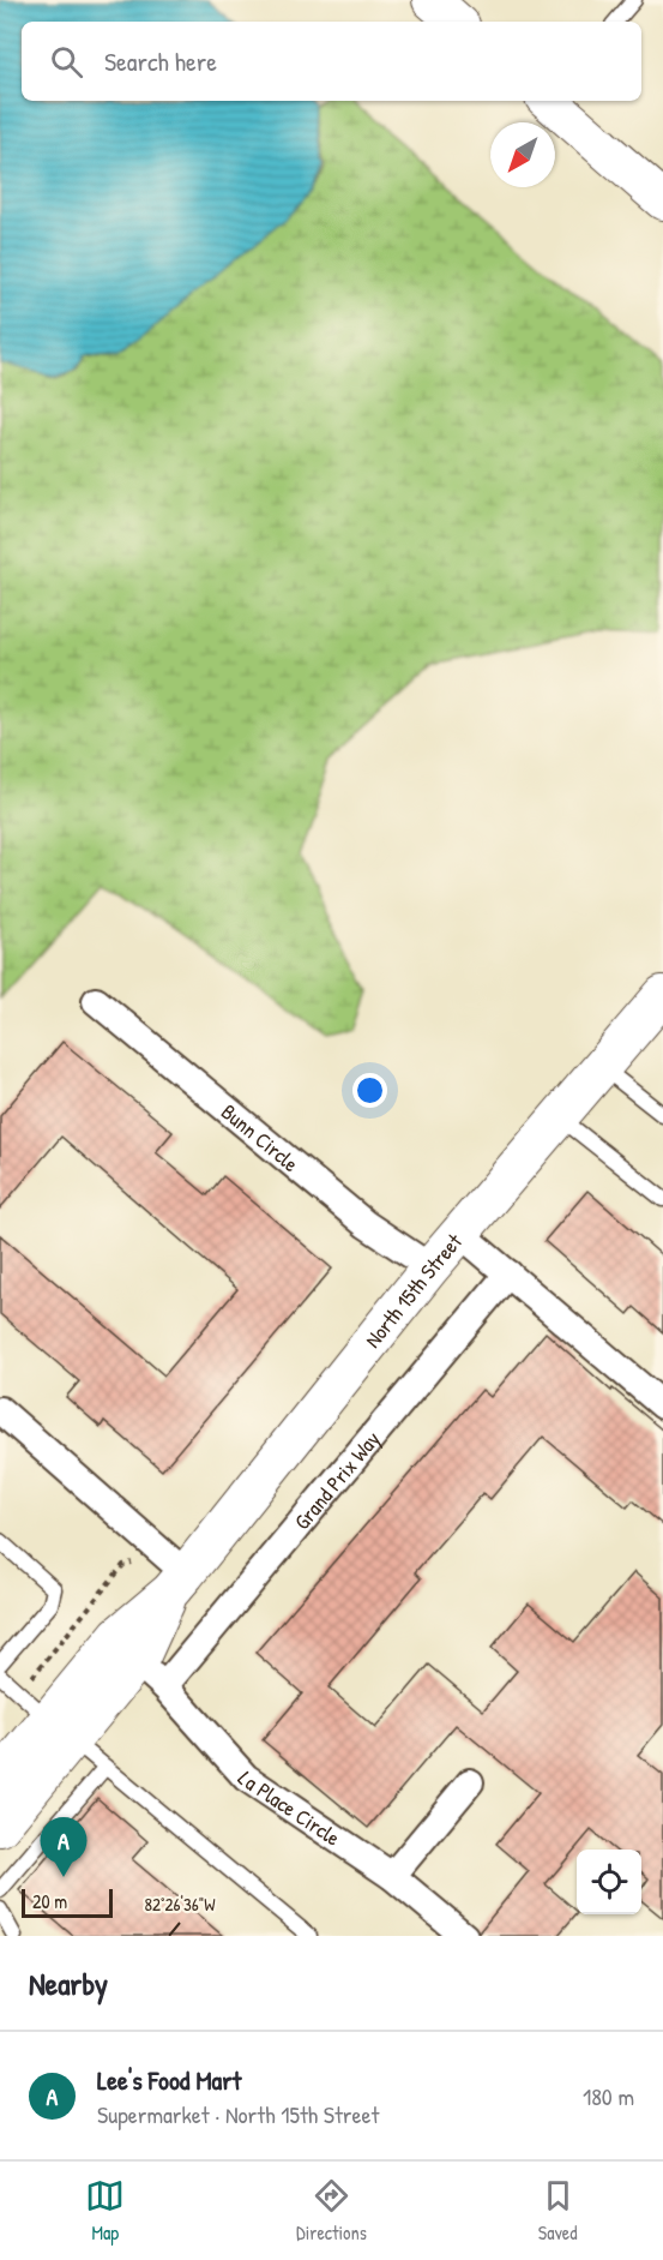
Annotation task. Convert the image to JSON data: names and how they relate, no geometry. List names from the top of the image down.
{
  "streets": {
    "street": [
      "Bunn Circle",
      "North 15th Street",
      "Grand Prix Way",
      "La Place Circle"
    ]
  },
  "crossings": [
    ["Bunn Circle", "North 15th Street"],
    ["North 15th Street", "La Place Circle"],
    ["Grand Prix Way", "La Place Circle"]
  ],
  "scale_bar": "20 m",
  "north": "bottom left",
  "page": {
    "search": "Search here",
    "pins": "A",
    "scale": "20 m",
    "heading": "Nearby",
    "list": [
      {
        "mark": "A",
        "name": "Lee's Food Mart",
        "note": "Supermarket · North 15th Street",
        "value": "180 m"
      }
    ],
    "nav": ["Map", "Directions", "Saved"]
  },
  "coordinates": ["82°26'36\"W"]
}
